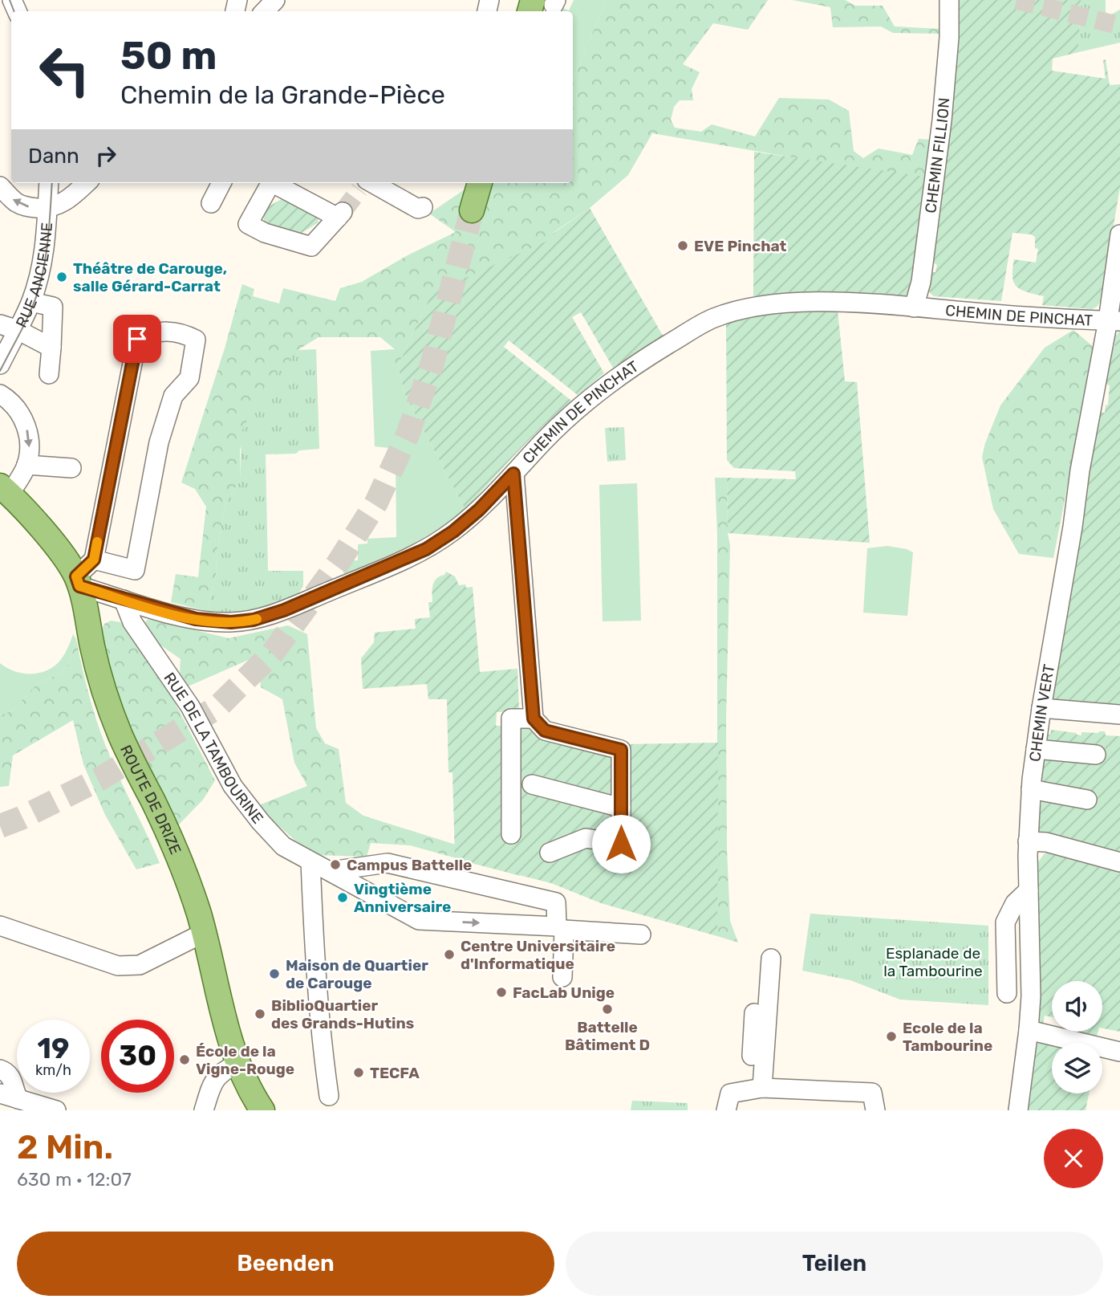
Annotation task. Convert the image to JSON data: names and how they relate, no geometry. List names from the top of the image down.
{
  "streets": {
    "main road": ["ROUTE DE DRIZE"],
    "street": [
      "CHEMIN FILLION",
      "RUE ANCIENNE",
      "CHEMIN DE PINCHAT",
      "CHEMIN VERT",
      "RUE DE LA TAMBOURINE"
    ]
  },
  "crossings": [
    ["CHEMIN FILLION", "CHEMIN DE PINCHAT"],
    ["CHEMIN DE PINCHAT", "CHEMIN VERT"],
    ["CHEMIN DE PINCHAT", "RUE DE LA TAMBOURINE"],
    ["CHEMIN DE PINCHAT", "ROUTE DE DRIZE"]
  ],
  "parks": ["Esplanade de la Tambourine"],
  "places": [
    "EVE Pinchat",
    "Théâtre de Carouge, salle Gérard-Carrat",
    "Campus Battelle",
    "Vingtième Anniversaire",
    "Centre Universitaire d'Informatique",
    "Maison de Quartier de Carouge",
    "FacLab Unige",
    "Battelle Bâtiment D",
    "BiblioQuartier des Grands-Hutins",
    "Ecole de la Tambourine",
    "École de la Vigne-Rouge",
    "TECFA"
  ],
  "page": {
    "turn": ["50 m", "Chemin de la Grande-Pièce"],
    "then": "Dann",
    "speed": "19 km/h",
    "limit": "30",
    "heading": ["2 Min.", "630 m · 12:07"],
    "buttons": ["Beenden", "Teilen"]
  }
}
